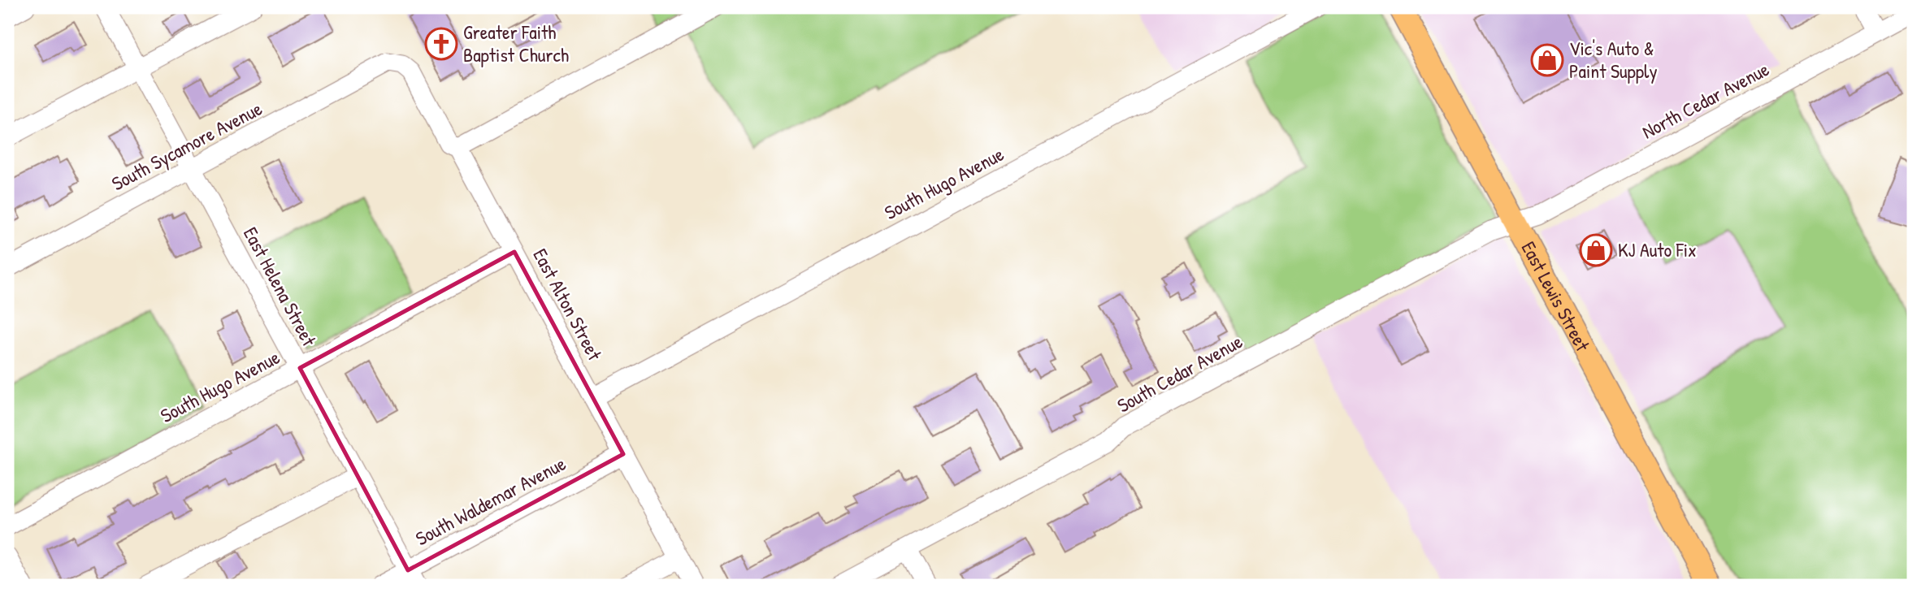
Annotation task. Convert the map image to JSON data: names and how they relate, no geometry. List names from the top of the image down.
{
  "streets": {
    "main road": ["East Lewis Street"],
    "street": [
      "North Cedar Avenue",
      "South Sycamore Avenue",
      "South Hugo Avenue",
      "East Helena Street",
      "East Alton Street",
      "South Cedar Avenue",
      "South Waldemar Avenue"
    ]
  },
  "crossings": [
    ["North Cedar Avenue", "East Lewis Street"],
    ["North Cedar Avenue", "South Cedar Avenue"],
    ["South Sycamore Avenue", "East Helena Street"],
    ["South Sycamore Avenue", "East Alton Street"],
    ["South Hugo Avenue", "East Helena Street"],
    ["South Hugo Avenue", "East Alton Street"],
    ["East Helena Street", "South Waldemar Avenue"],
    ["East Lewis Street", "South Cedar Avenue"],
    ["East Alton Street", "South Waldemar Avenue"]
  ],
  "places": {
    "church": ["Greater Faith Baptist Church"],
    "shop": ["Vic's Auto & Paint Supply", "KJ Auto Fix"]
  }
}
